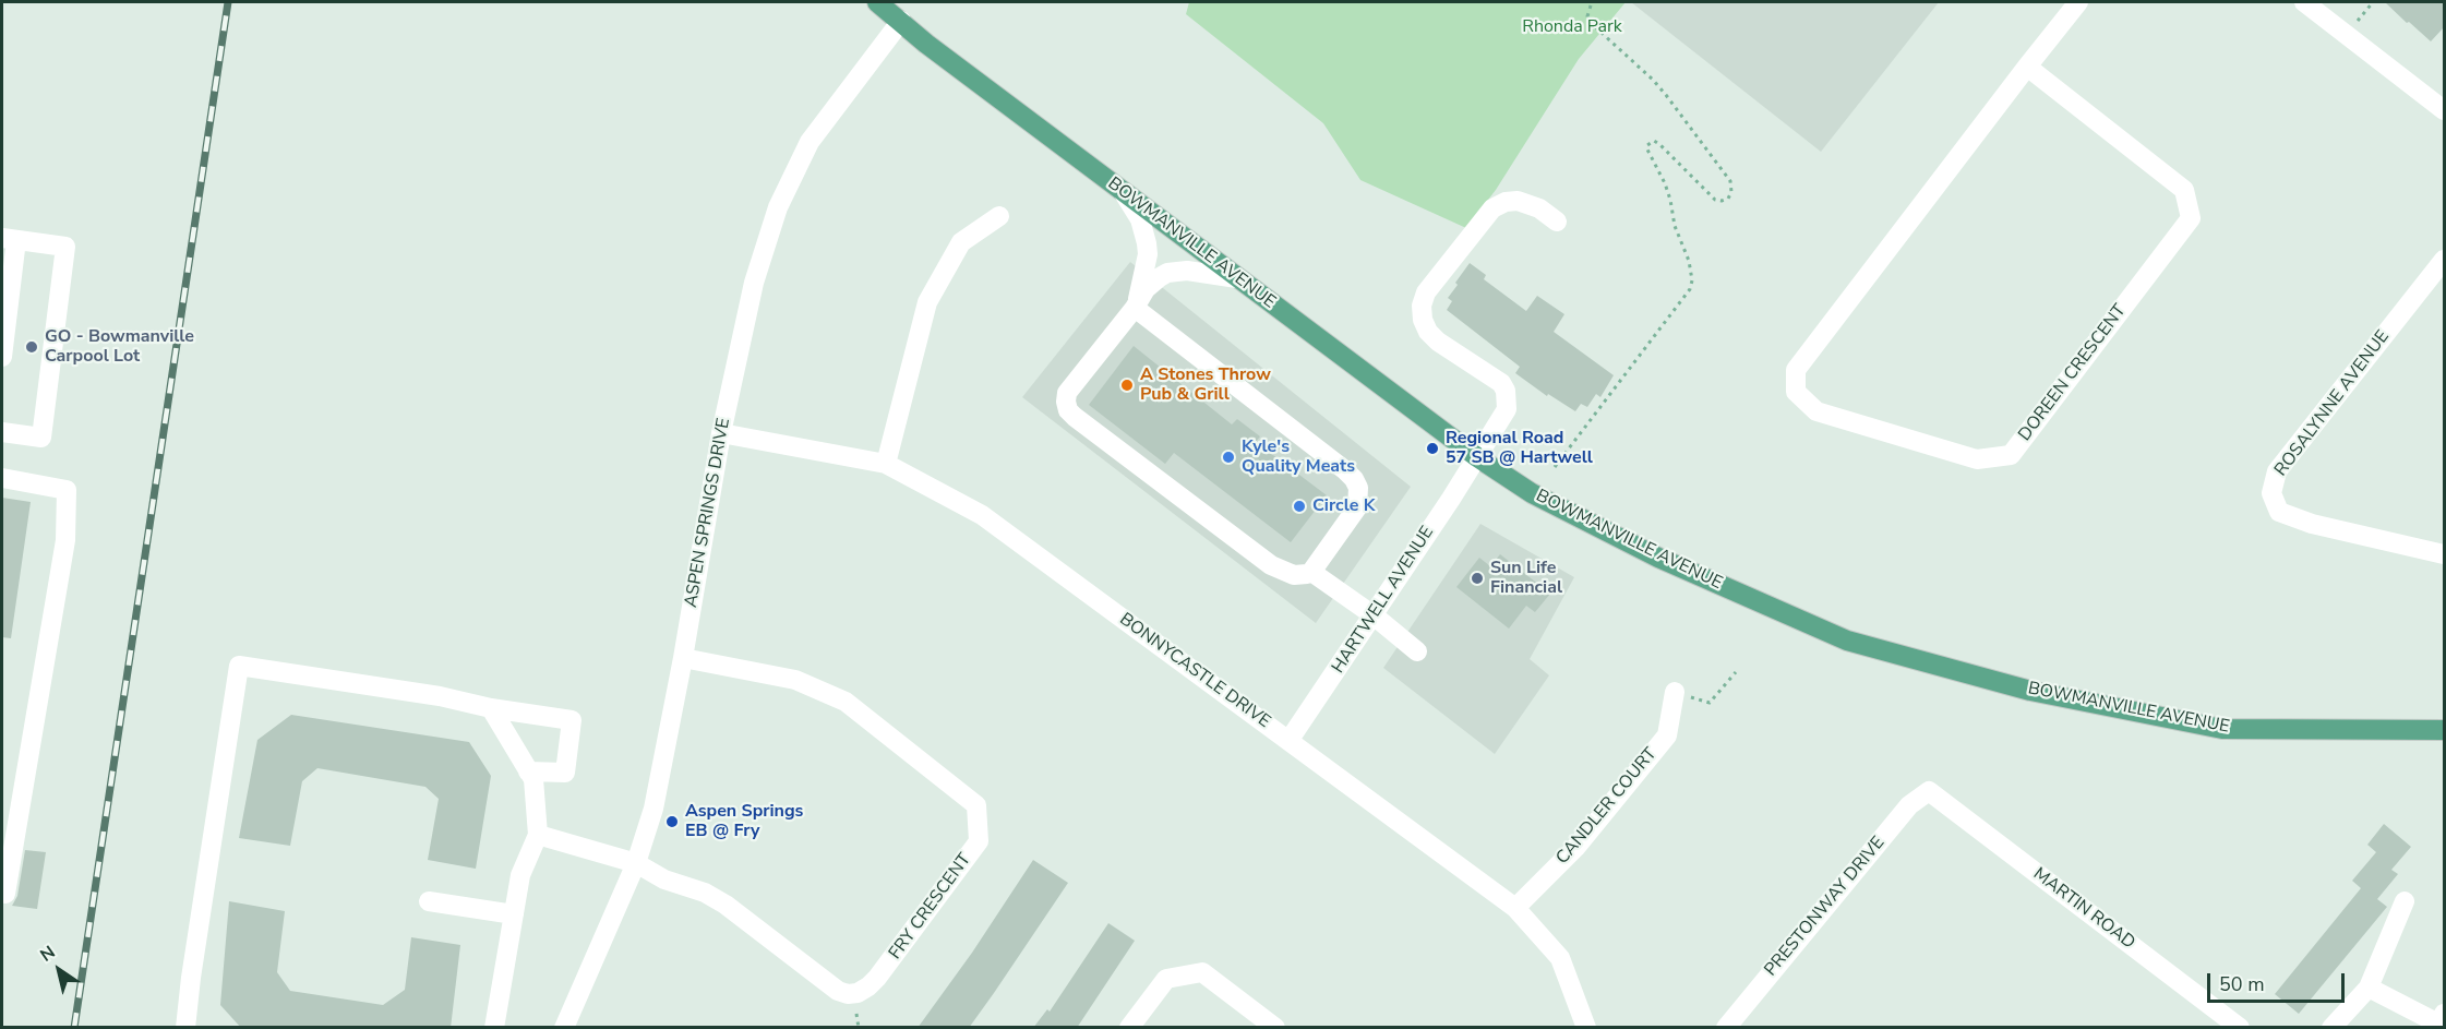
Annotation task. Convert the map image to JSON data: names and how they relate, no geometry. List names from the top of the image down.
{
  "streets": {
    "main road": ["BOWMANVILLE AVENUE"],
    "street": [
      "DOREEN CRESCENT",
      "ROSALYNNE AVENUE",
      "ASPEN SPRINGS DRIVE",
      "HARTWELL AVENUE",
      "BONNYCASTLE DRIVE",
      "CANDLER COURT",
      "FRY CRESCENT",
      "PRESTONWAY DRIVE",
      "MARTIN ROAD"
    ]
  },
  "crossings": [
    ["BOWMANVILLE AVENUE", "ASPEN SPRINGS DRIVE"],
    ["BOWMANVILLE AVENUE", "HARTWELL AVENUE"],
    ["ASPEN SPRINGS DRIVE", "BONNYCASTLE DRIVE"],
    ["ASPEN SPRINGS DRIVE", "FRY CRESCENT"],
    ["HARTWELL AVENUE", "BONNYCASTLE DRIVE"],
    ["BONNYCASTLE DRIVE", "CANDLER COURT"],
    ["PRESTONWAY DRIVE", "MARTIN ROAD"]
  ],
  "parks": ["Rhonda Park"],
  "places": [
    "GO - Bowmanville Carpool Lot",
    "A Stones Throw Pub & Grill",
    "Regional Road 57 SB @ Hartwell",
    "Kyle's Quality Meats",
    "Circle K",
    "Sun Life Financial",
    "Aspen Springs EB @ Fry"
  ],
  "scale_bar": "50 m",
  "north": "top left"
}
